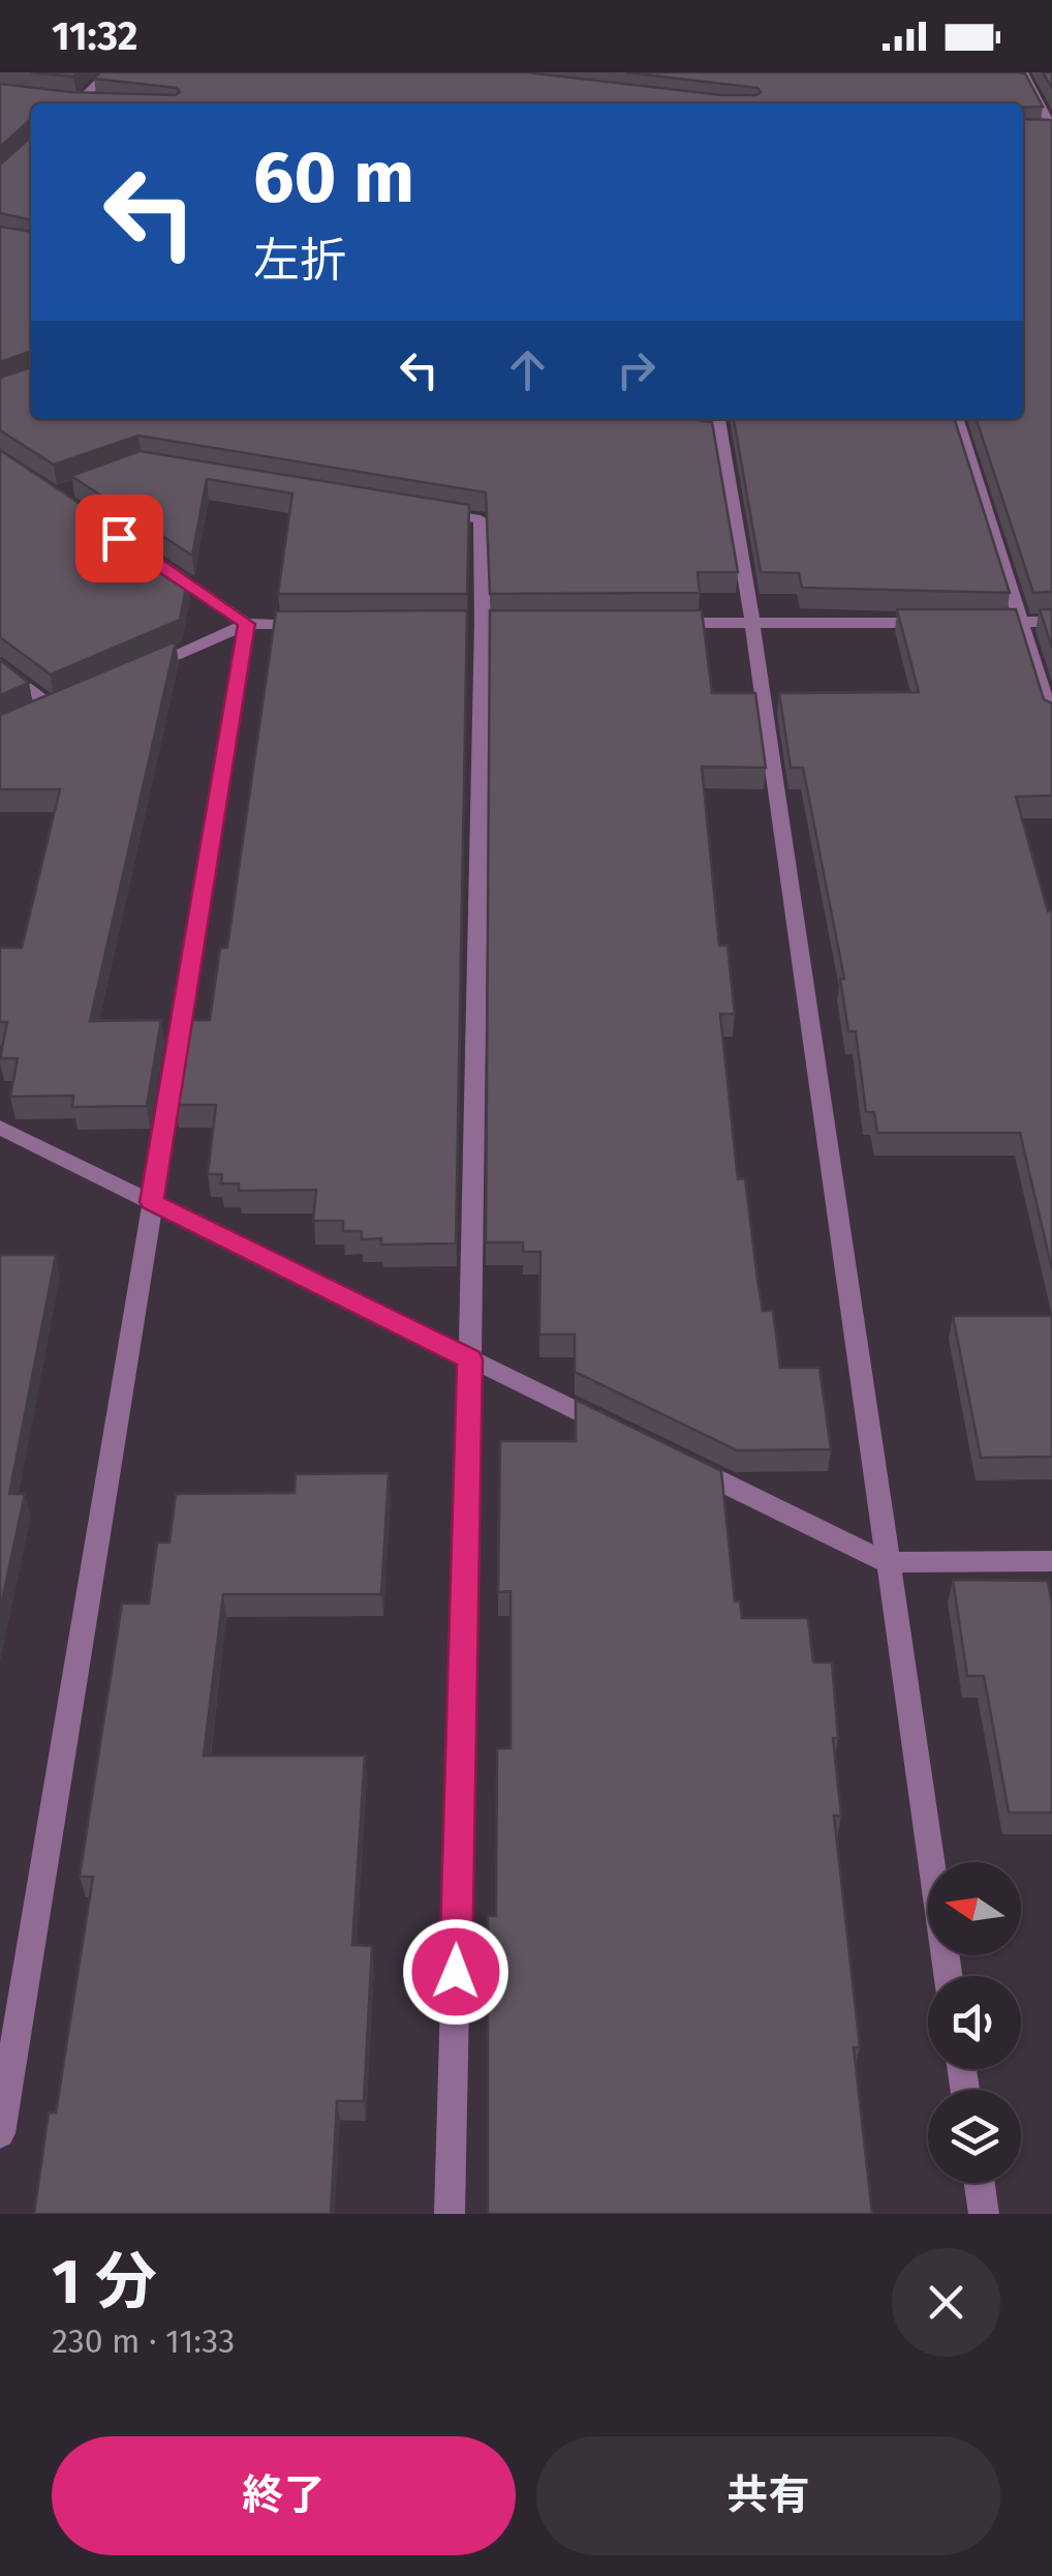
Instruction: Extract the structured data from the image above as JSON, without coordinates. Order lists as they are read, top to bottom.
{
  "north": "left",
  "page": {
    "status": "11:32",
    "turn": ["60 m", "左折"],
    "heading": ["1 分", "230 m · 11:33"],
    "buttons": ["終了", "共有"]
  }
}
